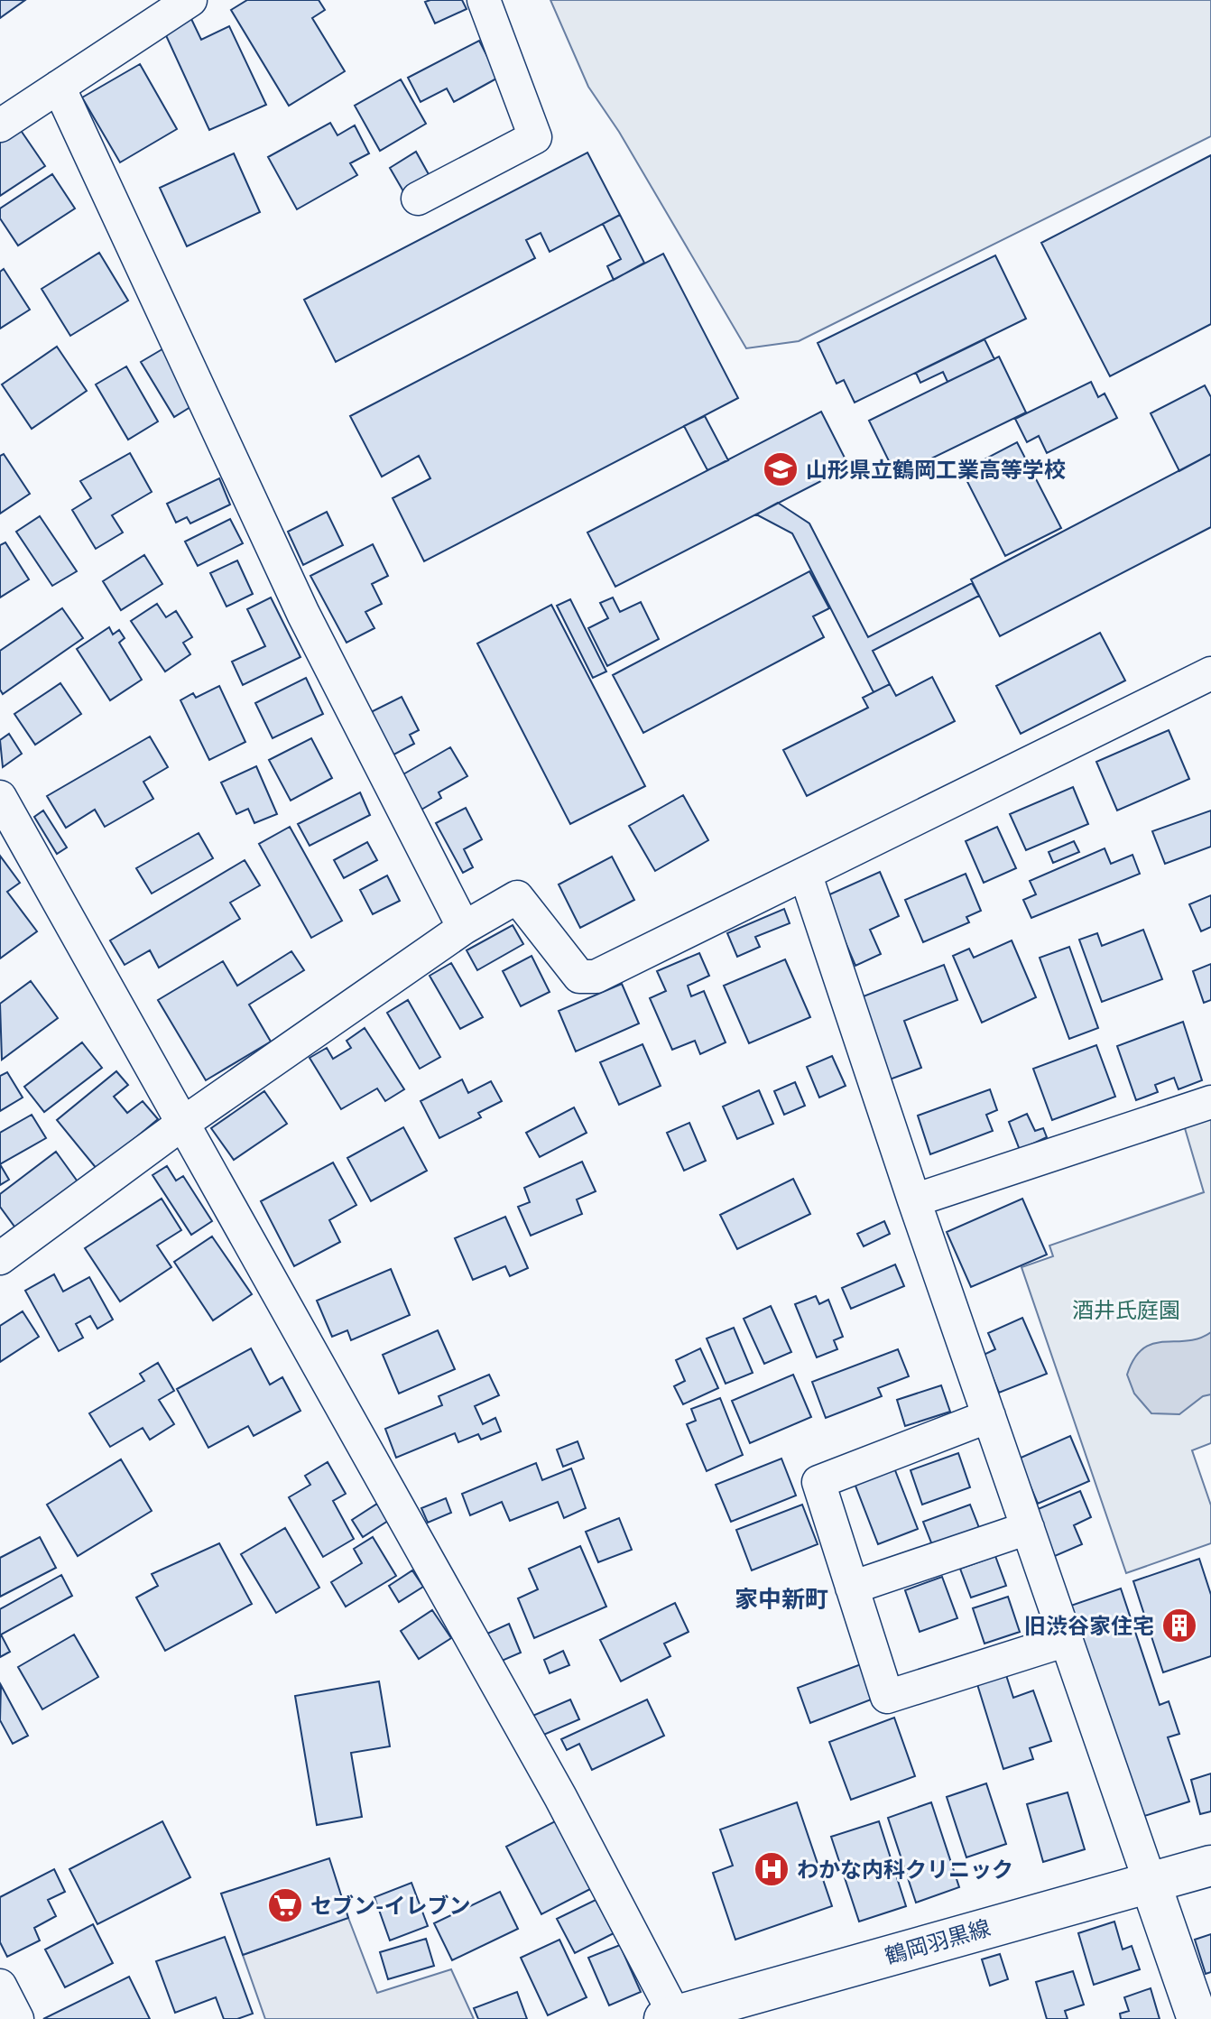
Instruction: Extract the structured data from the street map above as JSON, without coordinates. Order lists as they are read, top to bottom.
{
  "streets": {
    "main road": ["鶴岡羽黒線"]
  },
  "districts": ["家中新町"],
  "parks": ["酒井氏庭園"],
  "places": {
    "school or university": ["山形県立鶴岡工業高等学校"],
    "building": ["旧渋谷家住宅"],
    "hospital": ["わかな内科クリニック"],
    "supermarket": ["セブン-イレブン"]
  }
}
